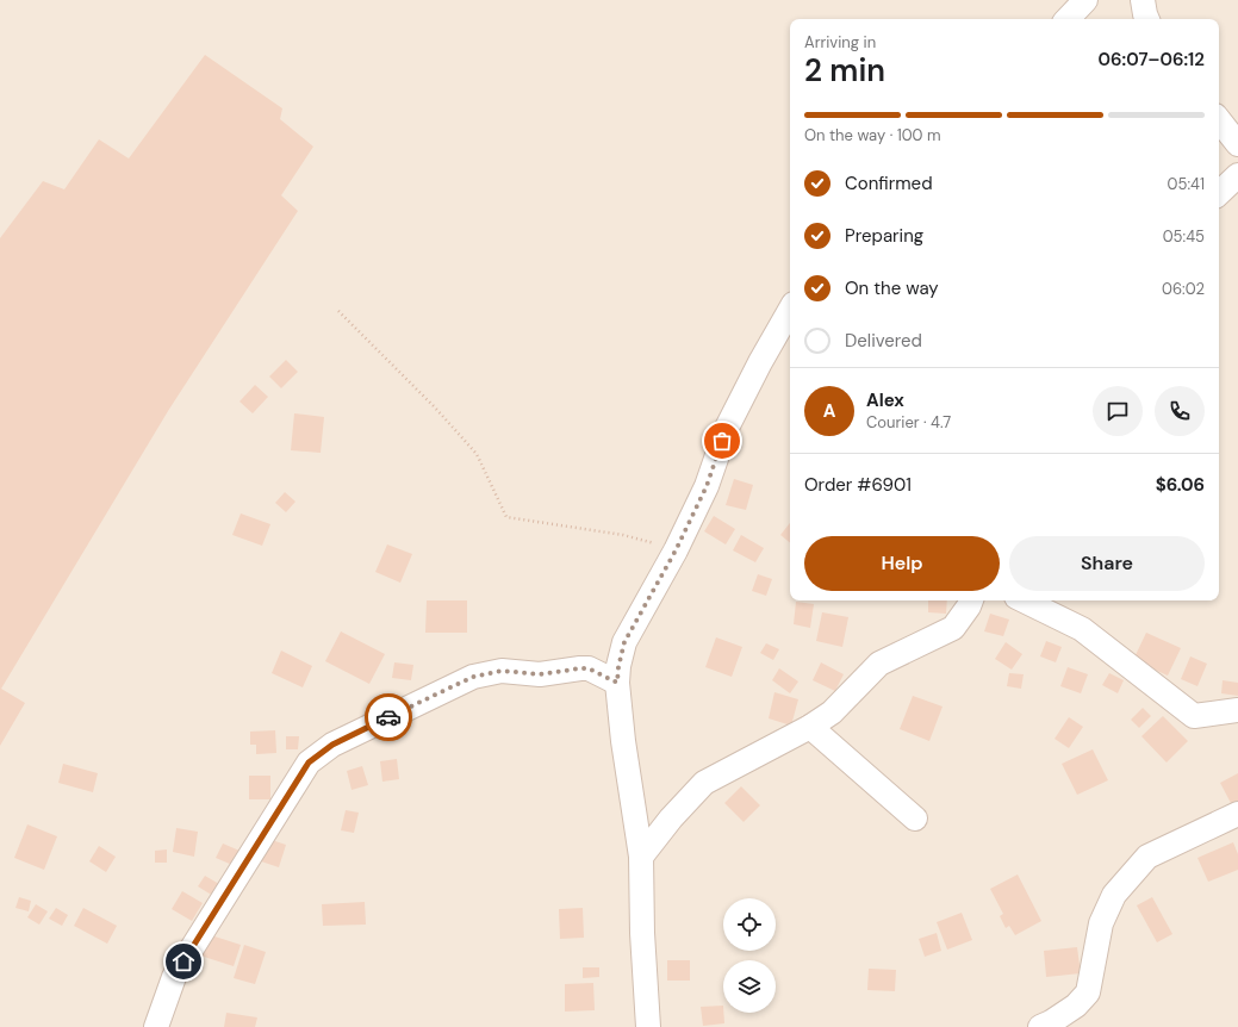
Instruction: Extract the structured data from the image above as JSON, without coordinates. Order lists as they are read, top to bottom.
{
  "page": {
    "heading": ["2 min", "Arriving in", "06:07–06:12"],
    "panel": [
      "Alex",
      "Courier · 4.7",
      "Order #6901",
      "$6.06"
    ],
    "bar": "On the way · 100 m",
    "list": [
      ["Confirmed", "05:41"],
      ["Preparing", "05:45"],
      ["On the way", "06:02"],
      "Delivered"
    ],
    "round": "A",
    "buttons": ["Help", "Share"]
  }
}
